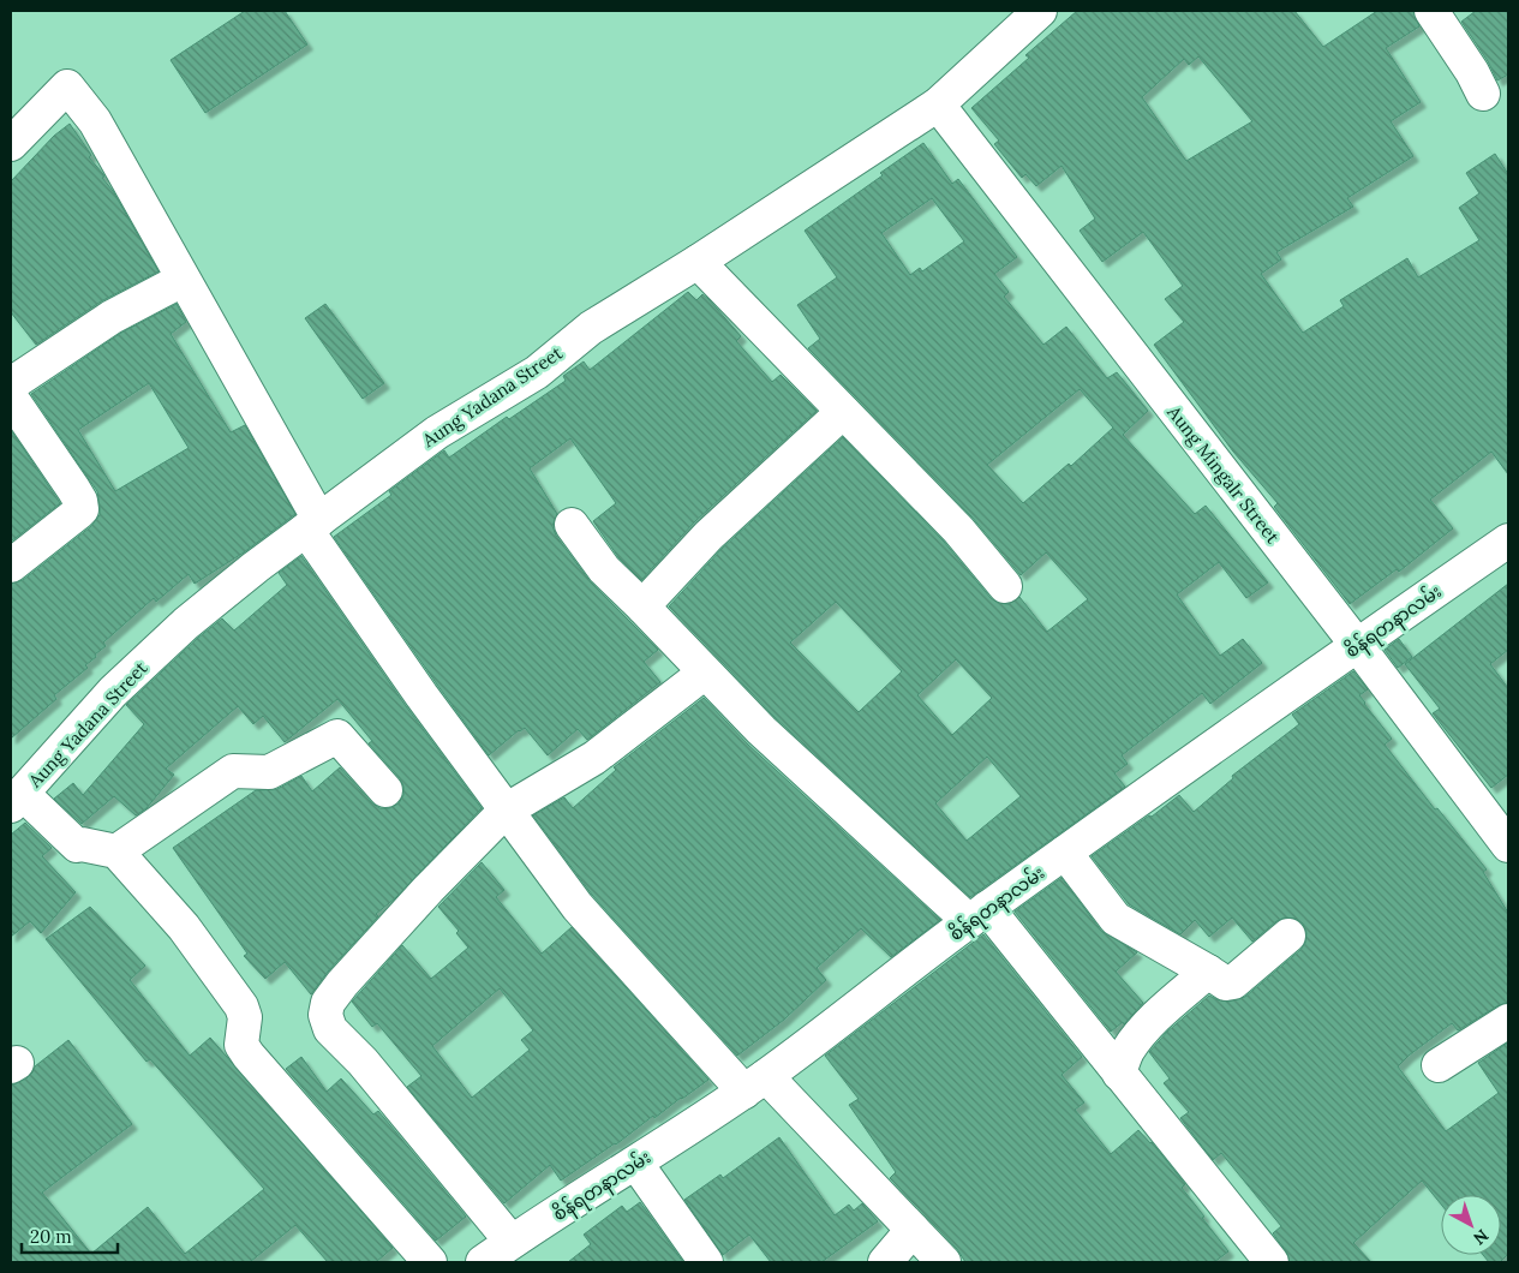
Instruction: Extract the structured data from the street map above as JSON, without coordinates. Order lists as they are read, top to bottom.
{
  "streets": {
    "street": ["Aung Yadana Street", "Aung Mingalr Street", "စိန်ရတနာလမ်း"]
  },
  "crossings": [
    ["Aung Yadana Street", "Aung Mingalr Street"],
    ["Aung Mingalr Street", "စိန်ရတနာလမ်း"]
  ],
  "scale_bar": "20 m",
  "north": "bottom right"
}
